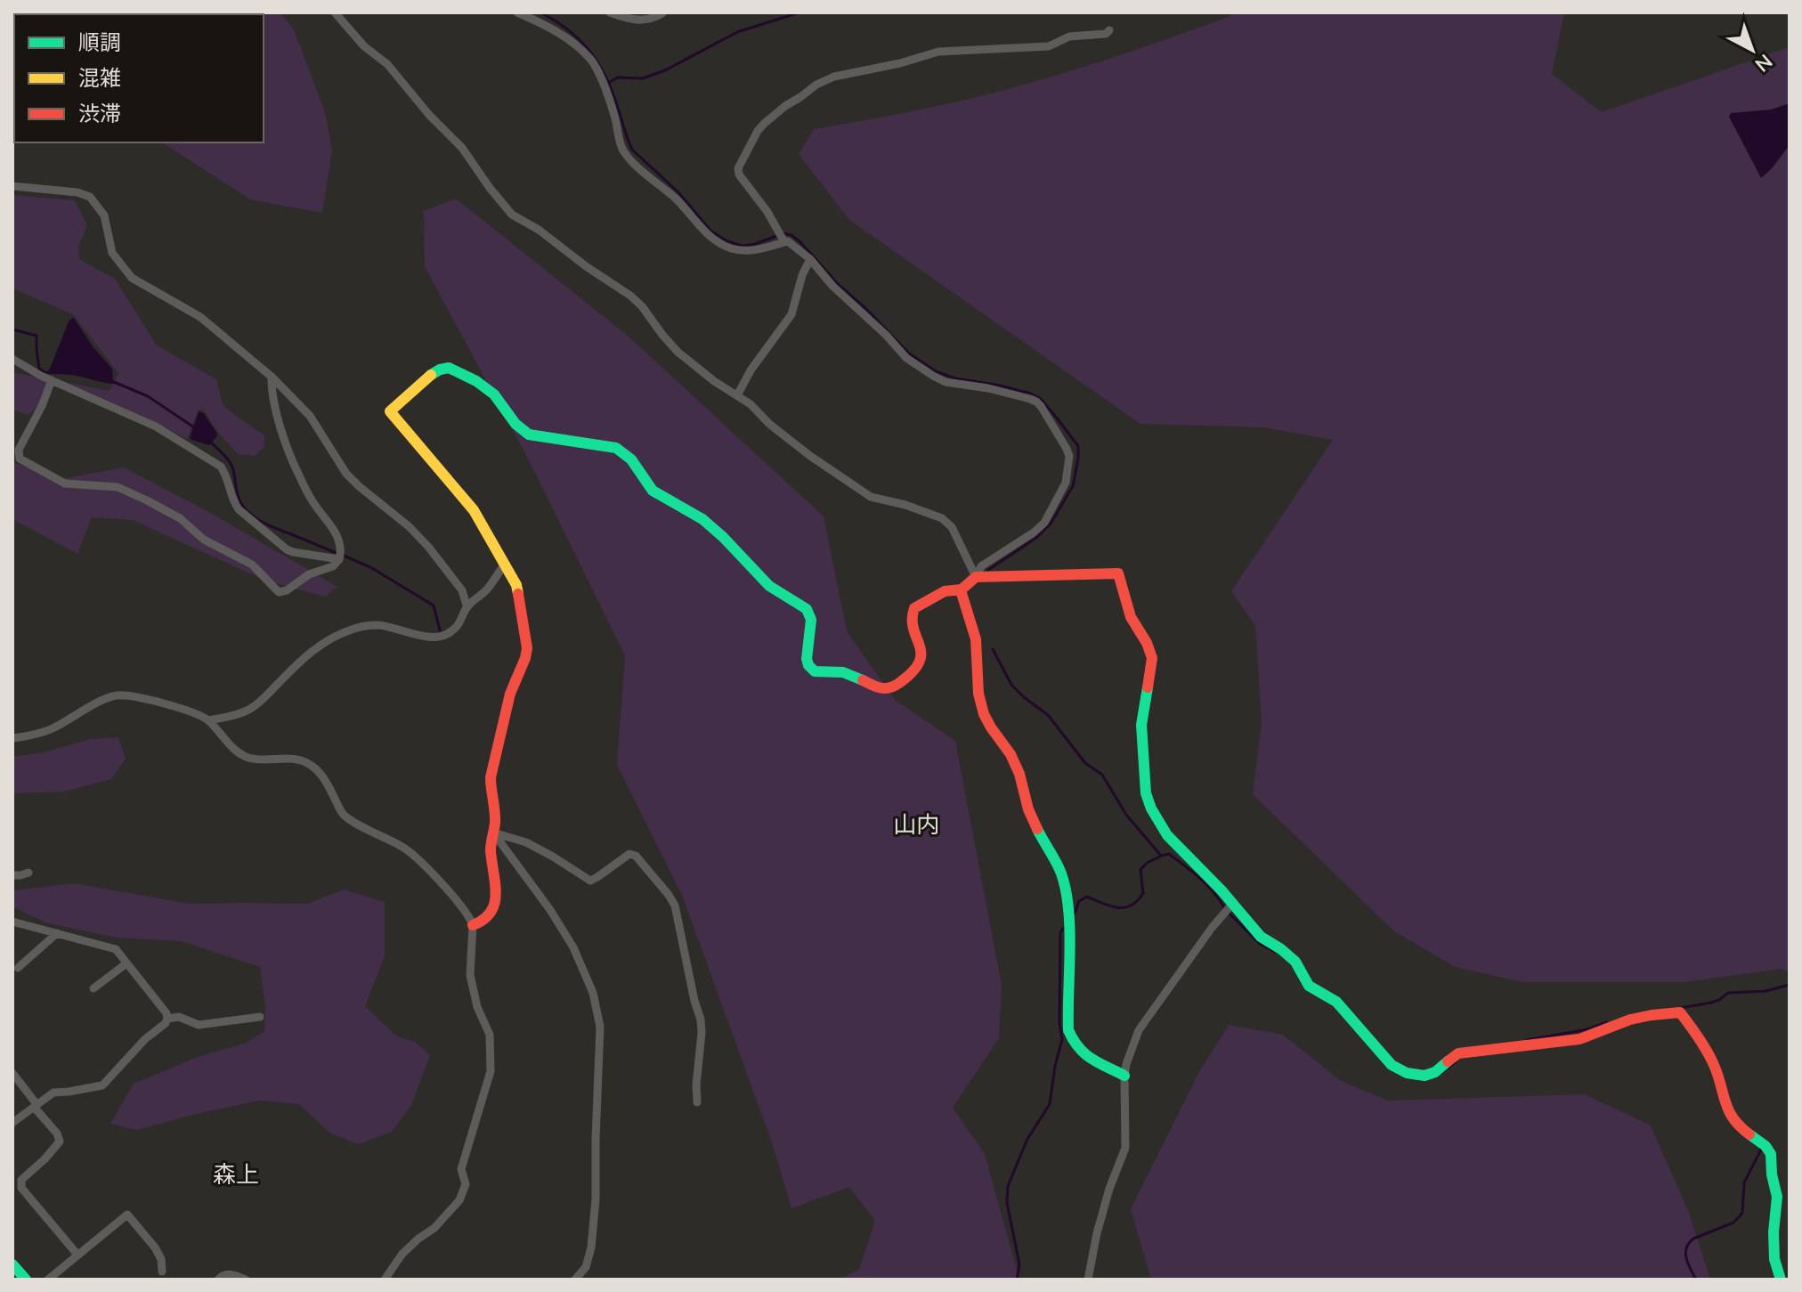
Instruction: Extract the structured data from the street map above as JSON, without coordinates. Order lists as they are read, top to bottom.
{
  "districts": ["山内", "森上"],
  "legend": ["順調", "混雑", "渋滞"],
  "north": "bottom right"
}
